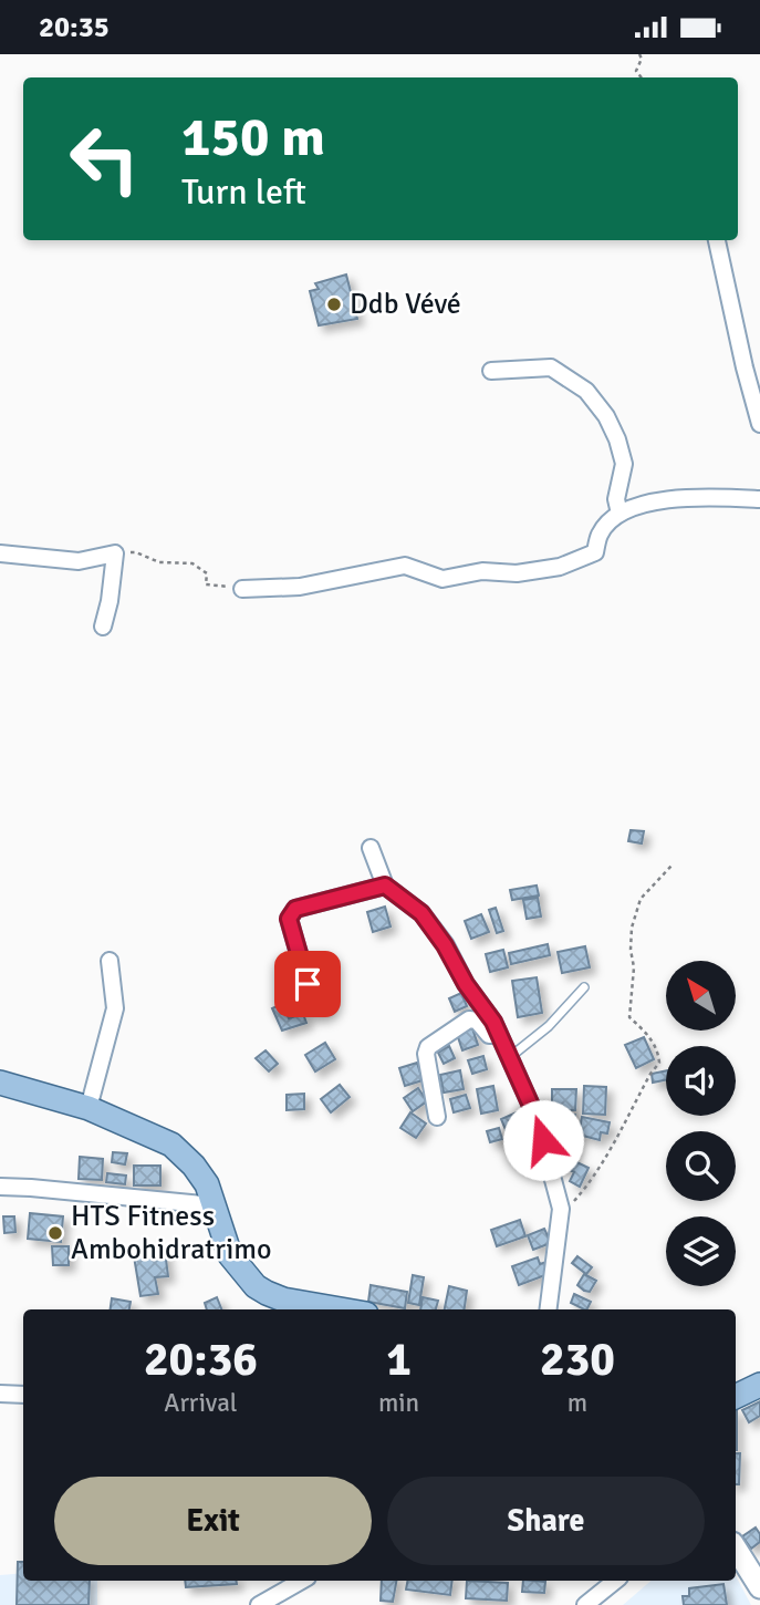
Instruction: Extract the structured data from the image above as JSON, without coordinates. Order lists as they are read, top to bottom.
{
  "places": ["Ddb Vévé", "HTS Fitness Ambohidratrimo"],
  "north": "top left",
  "page": {
    "status": "20:35",
    "turn": ["150 m", "Turn left"],
    "eta": [
      "20:36",
      "Arrival",
      "1",
      "min",
      "230",
      "m"
    ],
    "buttons": ["Exit", "Share"]
  }
}
